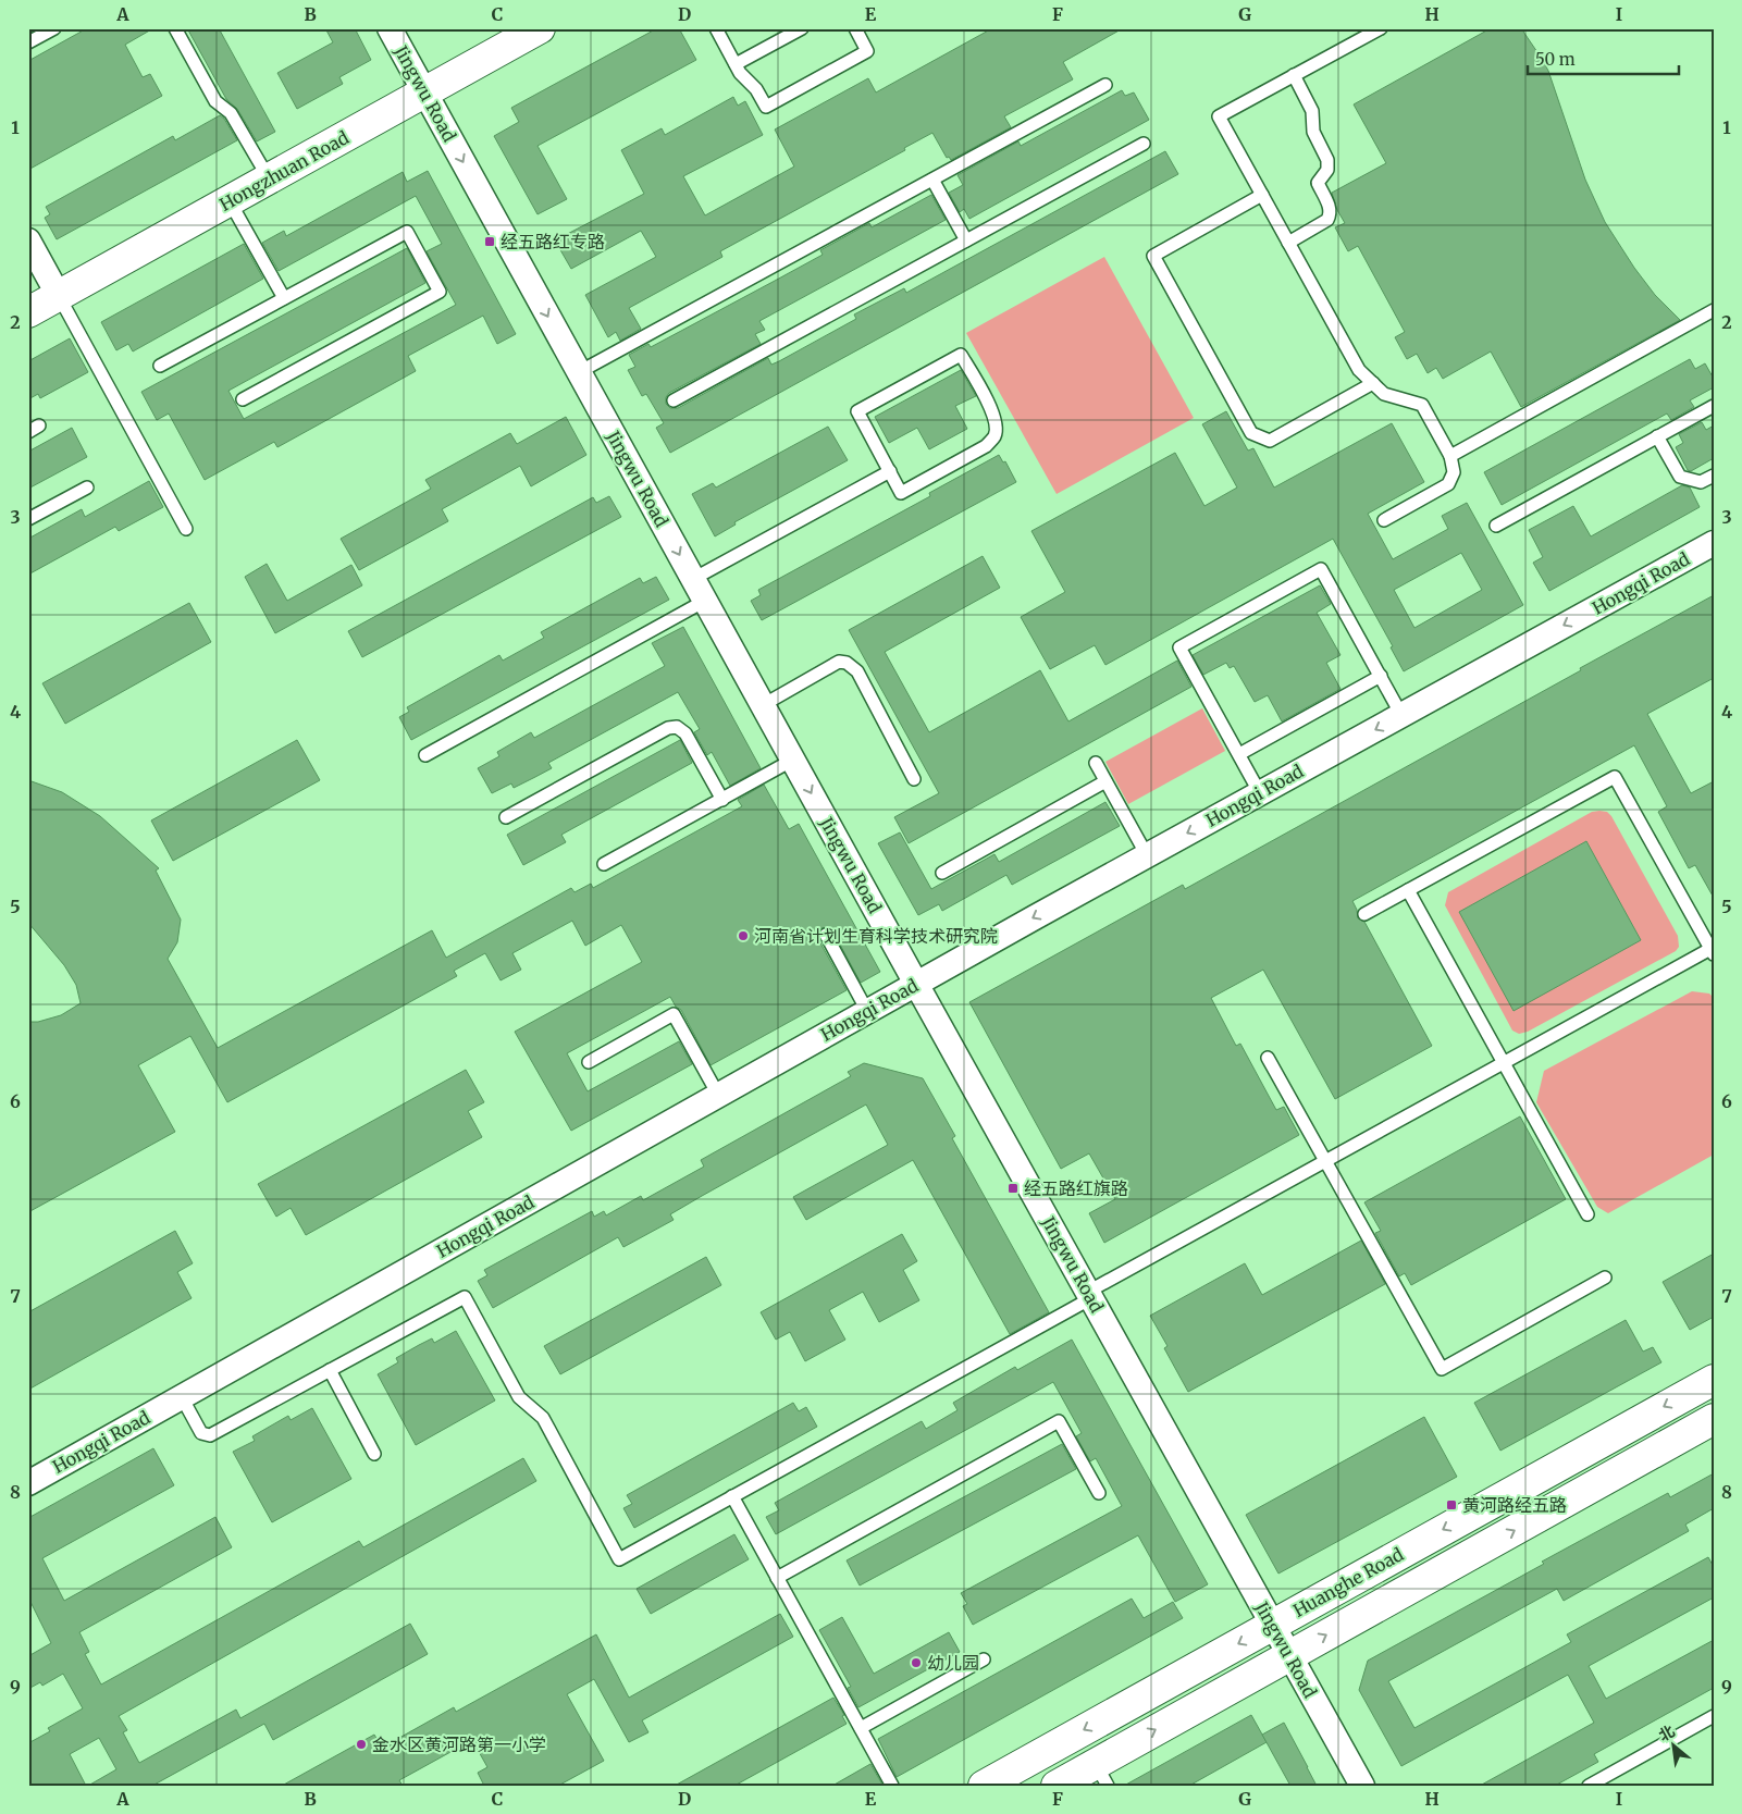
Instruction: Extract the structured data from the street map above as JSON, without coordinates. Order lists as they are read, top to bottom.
{
  "streets": {
    "main road": ["Hongzhuan Road", "Huanghe Road"],
    "street": ["Jingwu Road", "Hongqi Road"]
  },
  "crossings": [
    ["Jingwu Road", "Hongzhuan Road"],
    ["Jingwu Road", "Hongqi Road"],
    ["Jingwu Road", "Huanghe Road"]
  ],
  "one_way": ["Jingwu Road", "Hongqi Road"],
  "places": {
    "transit": ["经五路红专路", "经五路红旗路", "黄河路经五路"],
    "other": ["河南省计划生育科学技术研究院", "幼儿园", "金水区黄河路第一小学"]
  },
  "scale_bar": "50 m",
  "north": "top left",
  "grid": {
    "columns": [
      "A",
      "B",
      "C",
      "D",
      "E",
      "F",
      "G",
      "H",
      "I"
    ],
    "rows": [
      "1",
      "2",
      "3",
      "4",
      "5",
      "6",
      "7",
      "8",
      "9"
    ]
  }
}
